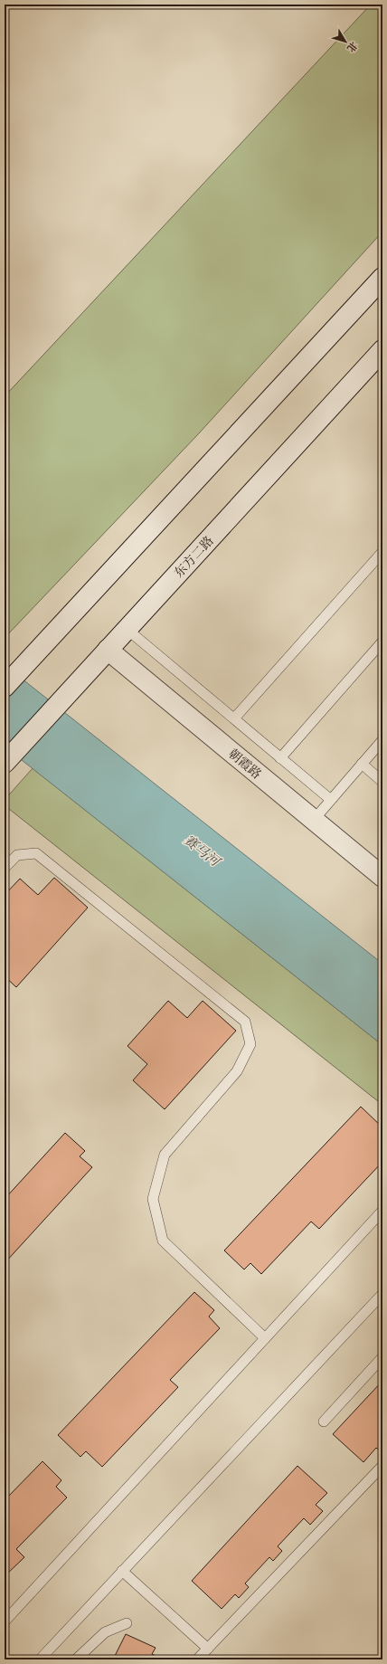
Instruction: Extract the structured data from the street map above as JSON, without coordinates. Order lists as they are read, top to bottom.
{
  "streets": {
    "main road": ["东方二路", "朝霞路"]
  },
  "crossings": [
    ["东方二路", "朝霞路"]
  ],
  "water": ["赛马河"],
  "north": "bottom right"
}
